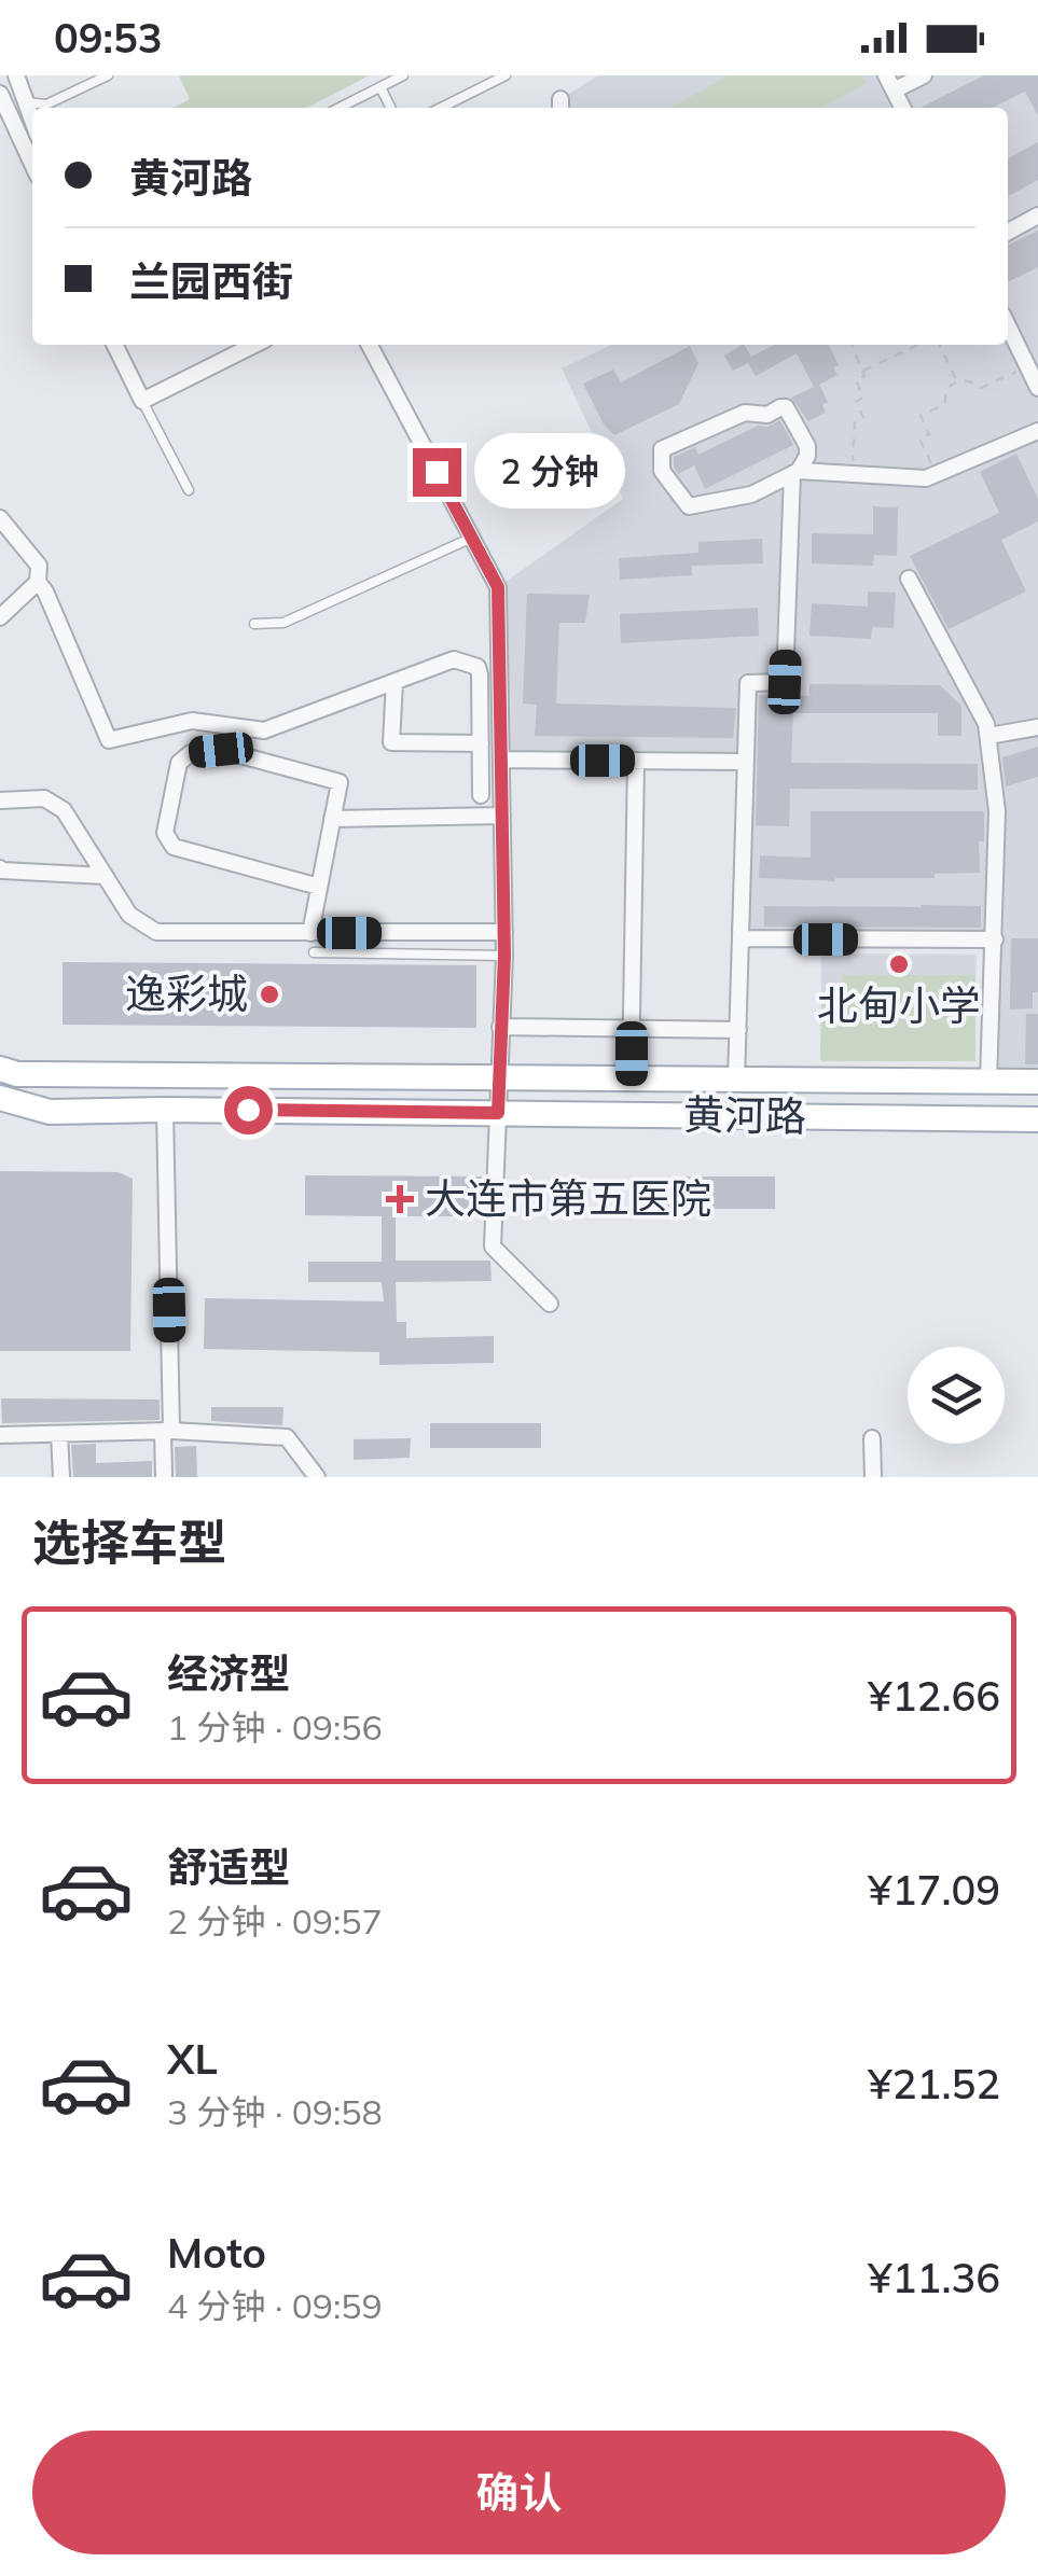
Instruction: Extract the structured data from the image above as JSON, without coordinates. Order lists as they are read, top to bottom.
{
  "streets": {
    "main road": ["黄河路"]
  },
  "places": {
    "other": ["北甸小学", "逸彩城"],
    "health": ["大连市第五医院"]
  },
  "page": {
    "status": "09:53",
    "banner": ["黄河路", "兰园西街"],
    "bubble": "2 分钟",
    "heading": "选择车型",
    "list": [
      {
        "name": "经济型",
        "note": "1 分钟 · 09:56",
        "value": "¥12.66"
      },
      {
        "name": "舒适型",
        "note": "2 分钟 · 09:57",
        "value": "¥17.09"
      },
      {
        "name": "XL",
        "note": "3 分钟 · 09:58",
        "value": "¥21.52"
      },
      {
        "name": "Moto",
        "note": "4 分钟 · 09:59",
        "value": "¥11.36"
      }
    ],
    "buttons": "确认"
  }
}
